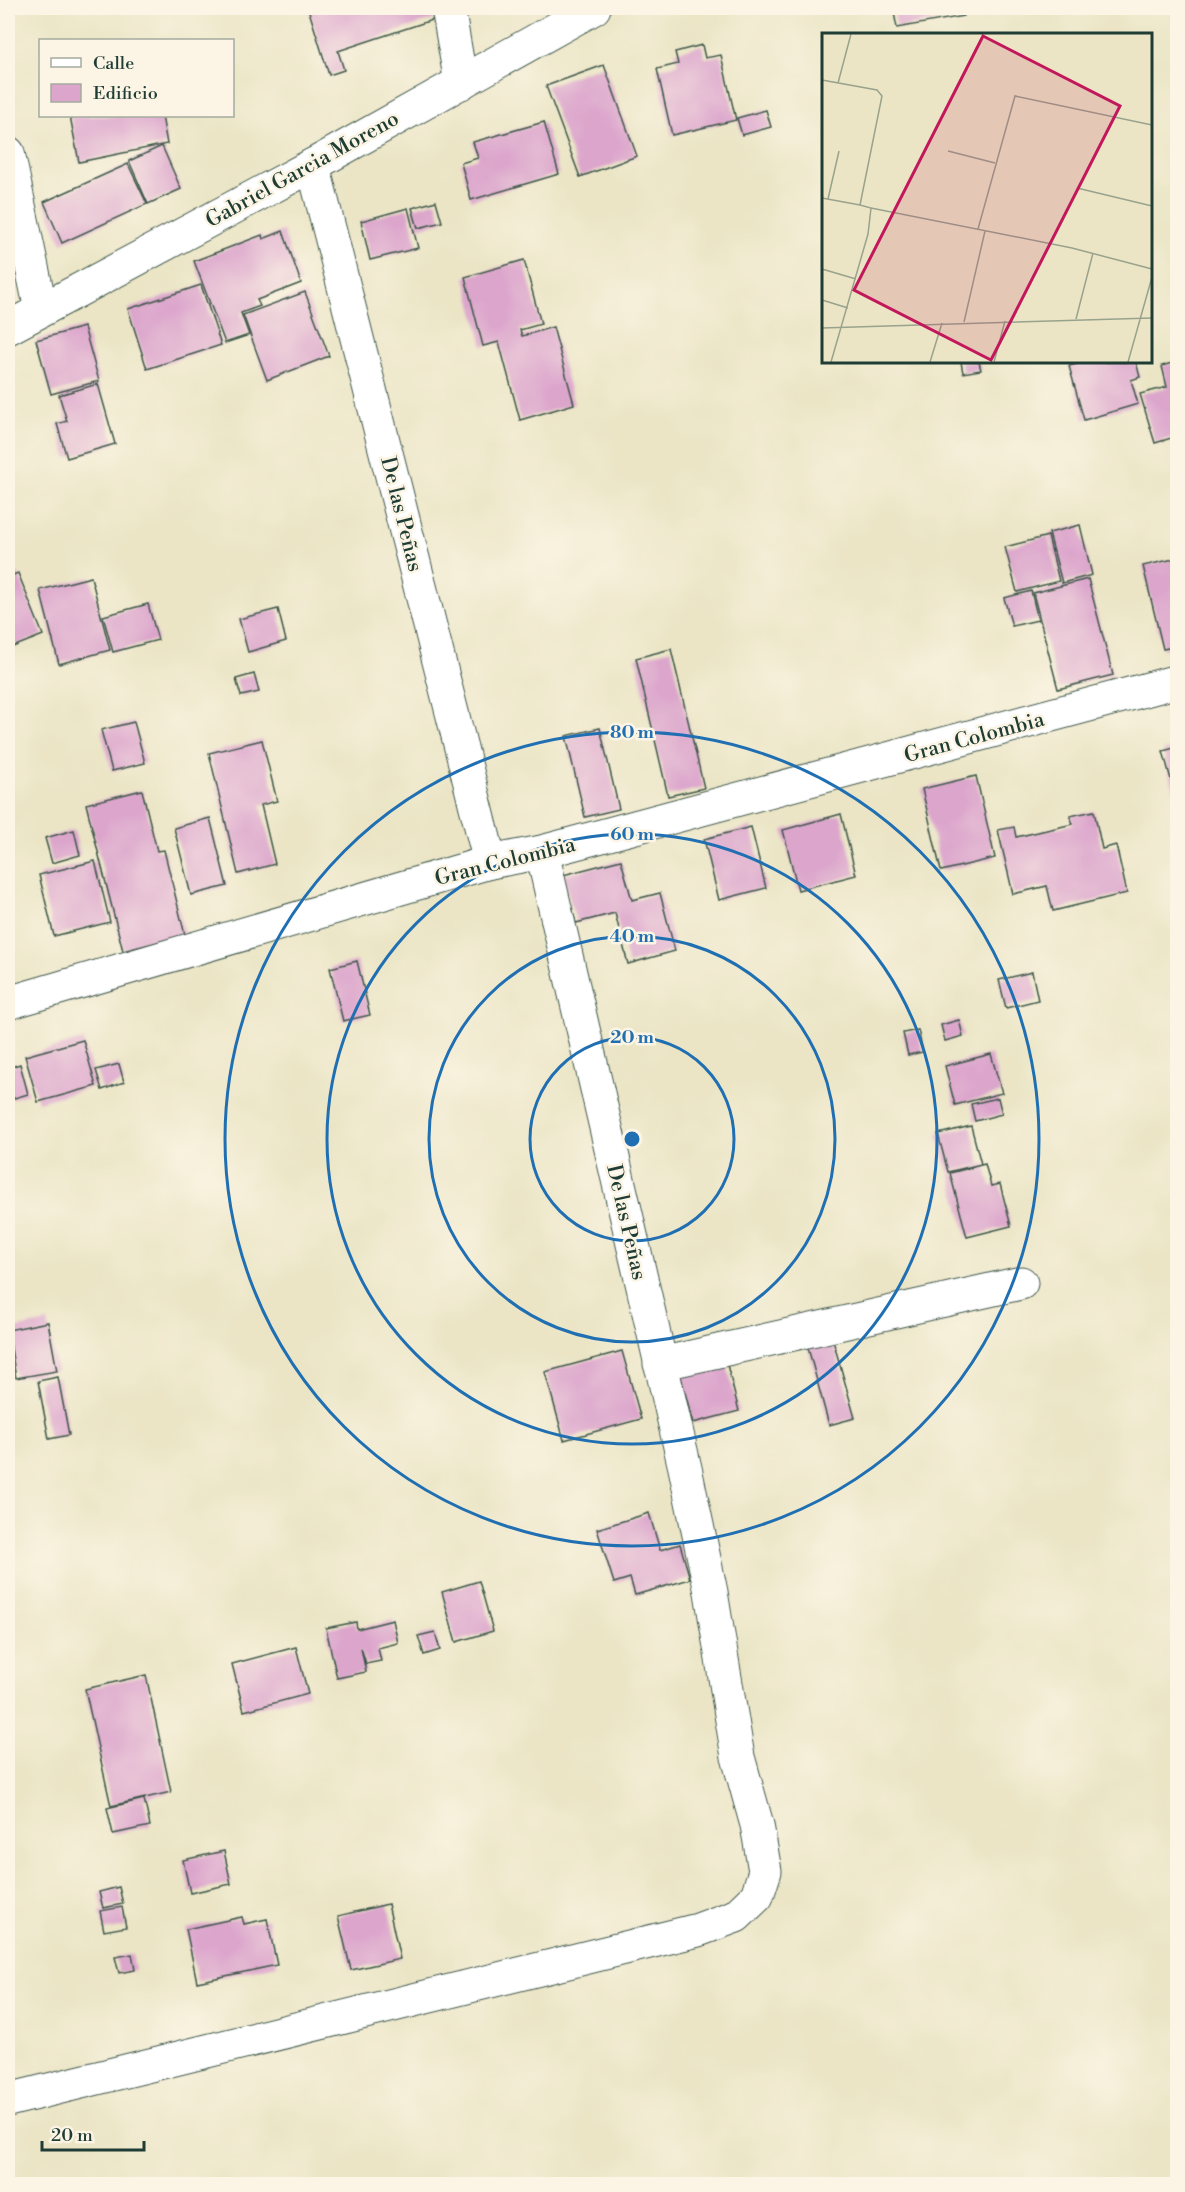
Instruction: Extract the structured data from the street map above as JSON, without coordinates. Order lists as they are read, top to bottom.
{
  "streets": {
    "street": ["Gabriel Garcia Moreno", "De las Peñas", "Gran Colombia"]
  },
  "crossings": [
    ["Gabriel Garcia Moreno", "De las Peñas"],
    ["De las Peñas", "Gran Colombia"]
  ],
  "legend": ["Calle", "Edificio"],
  "scale_bar": "20 m",
  "rings": [
    "80 m",
    "60 m",
    "40 m",
    "20 m"
  ]
}
